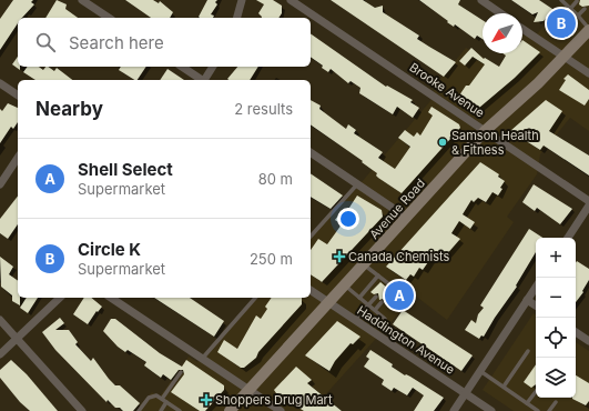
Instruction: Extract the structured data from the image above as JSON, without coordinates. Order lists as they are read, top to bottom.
{
  "streets": {
    "main road": ["Avenue Road"],
    "street": ["Brooke Avenue", "Haddington Avenue"]
  },
  "crossings": [
    ["Brooke Avenue", "Avenue Road"],
    ["Avenue Road", "Haddington Avenue"]
  ],
  "places": {
    "other": ["Samson Health & Fitness"],
    "health": ["Canada Chemists", "Shoppers Drug Mart"]
  },
  "north": "bottom left",
  "page": {
    "pins": ["B", "A"],
    "search": "Search here",
    "heading": ["Nearby", "2 results"],
    "list": [
      {
        "mark": "A",
        "name": "Shell Select",
        "note": "Supermarket",
        "value": "80 m"
      },
      {
        "mark": "B",
        "name": "Circle K",
        "note": "Supermarket",
        "value": "250 m"
      }
    ],
    "map_buttons": ["+", "−"]
  }
}
